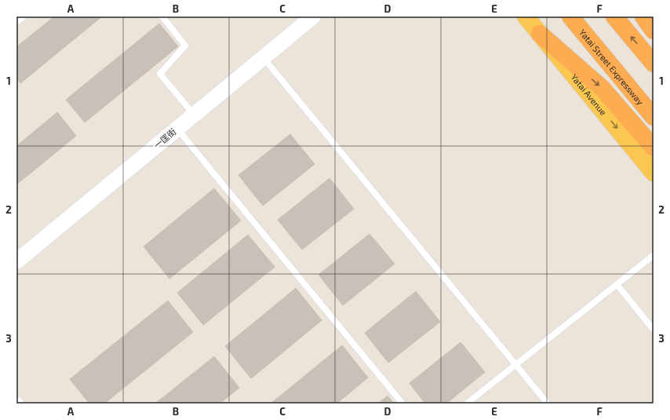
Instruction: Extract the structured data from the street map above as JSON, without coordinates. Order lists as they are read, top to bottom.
{
  "streets": {
    "highway": ["Yatai Street Expressway"],
    "main road": ["Yatai Avenue"],
    "street": ["一匡街"]
  },
  "one_way": ["Yatai Avenue"],
  "grid": {
    "columns": [
      "A",
      "B",
      "C",
      "D",
      "E",
      "F"
    ],
    "rows": ["1", "2", "3"]
  }
}
